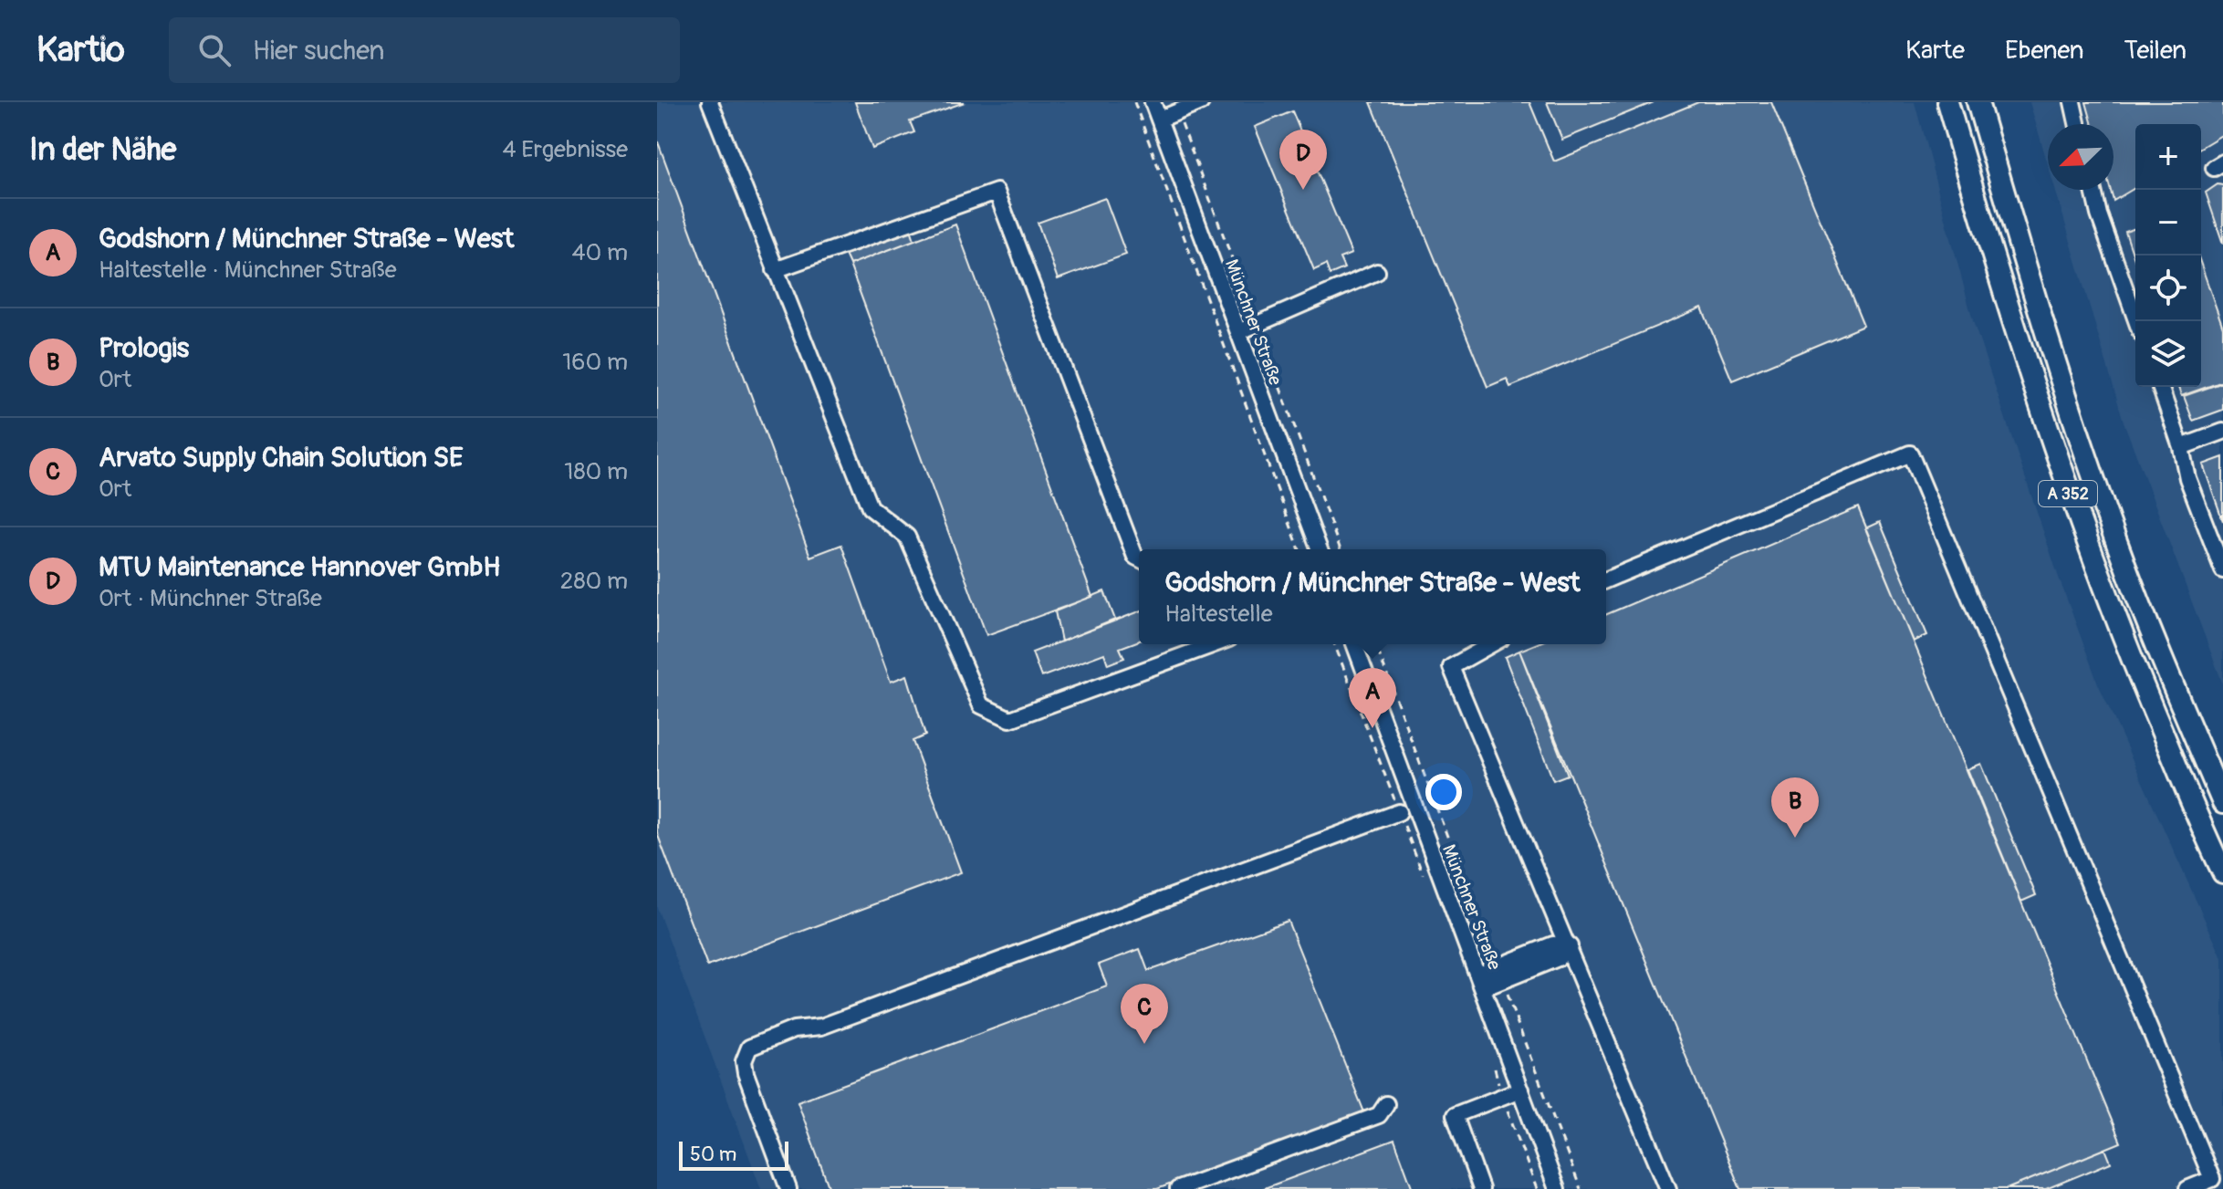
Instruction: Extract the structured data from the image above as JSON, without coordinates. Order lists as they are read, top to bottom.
{
  "streets": {
    "highway": ["A 352"],
    "street": ["Münchner Straße"]
  },
  "scale_bar": "50 m",
  "north": "bottom left",
  "page": {
    "header": "Kartio",
    "search": "Hier suchen",
    "nav": ["Karte", "Ebenen", "Teilen"],
    "heading": ["In der Nähe", "4 Ergebnisse"],
    "map_buttons": ["+", "−"],
    "pins": [
      "D",
      "A",
      "B",
      "C"
    ],
    "list": [
      {
        "mark": "A",
        "name": "Godshorn / Münchner Straße - West",
        "note": "Haltestelle · Münchner Straße",
        "value": "40 m"
      },
      {
        "mark": "B",
        "name": "Prologis",
        "note": "Ort",
        "value": "160 m"
      },
      {
        "mark": "C",
        "name": "Arvato Supply Chain Solution SE",
        "note": "Ort",
        "value": "180 m"
      },
      {
        "mark": "D",
        "name": "MTU Maintenance Hannover GmbH",
        "note": "Ort · Münchner Straße",
        "value": "280 m"
      }
    ],
    "popup": ["Godshorn / Münchner Straße - West", "Haltestelle"],
    "scale": "50 m"
  }
}
